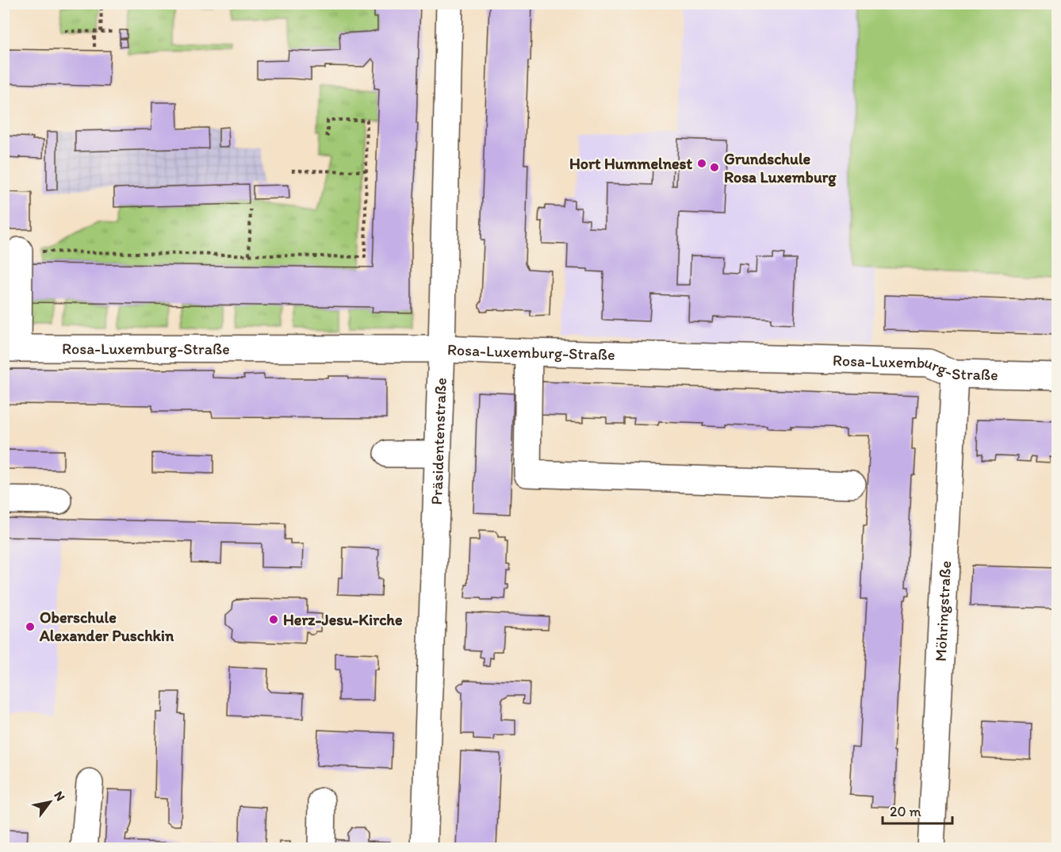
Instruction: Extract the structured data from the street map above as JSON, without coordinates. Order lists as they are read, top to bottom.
{
  "streets": {
    "street": ["Rosa-Luxemburg-Straße", "Präsidentenstraße", "Möhringstraße"]
  },
  "crossings": [
    ["Rosa-Luxemburg-Straße", "Präsidentenstraße"],
    ["Rosa-Luxemburg-Straße", "Möhringstraße"]
  ],
  "places": [
    "Hort Hummelnest",
    "Grundschule Rosa Luxemburg",
    "Herz-Jesu-Kirche",
    "Oberschule Alexander Puschkin"
  ],
  "scale_bar": "20 m",
  "north": "top right"
}
